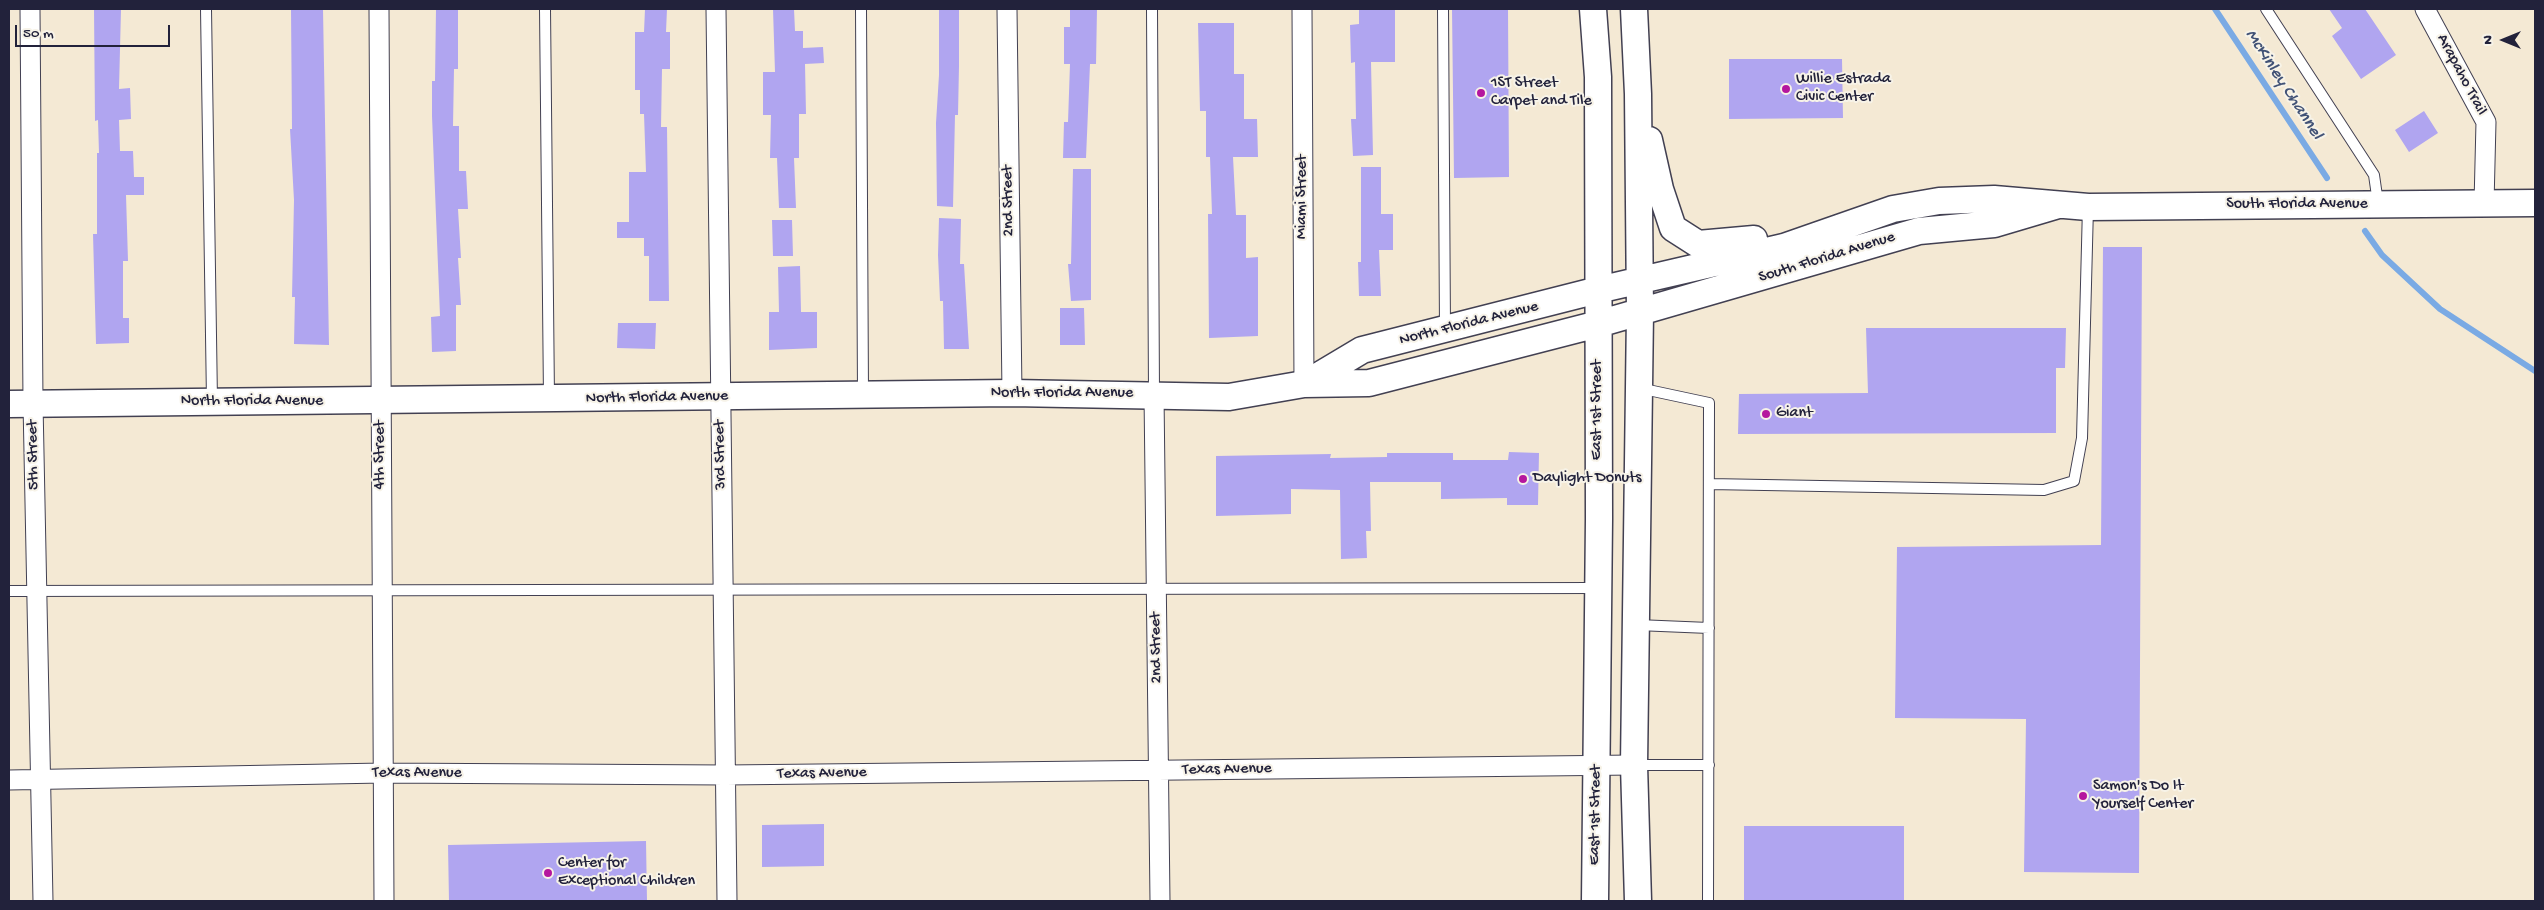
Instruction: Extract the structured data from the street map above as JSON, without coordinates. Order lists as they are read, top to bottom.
{
  "streets": {
    "main road": ["South Florida Avenue", "North Florida Avenue", "East 1st Street"],
    "street": [
      "Arapaho Trail",
      "Miami Street",
      "2nd Street",
      "5th Street",
      "4th Street",
      "3rd Street",
      "Texas Avenue"
    ]
  },
  "crossings": [
    ["Arapaho Trail", "South Florida Avenue"],
    ["Miami Street", "North Florida Avenue"],
    ["2nd Street", "North Florida Avenue"],
    ["2nd Street", "Texas Avenue"],
    ["South Florida Avenue", "North Florida Avenue"],
    ["South Florida Avenue", "East 1st Street"],
    ["North Florida Avenue", "East 1st Street"],
    ["North Florida Avenue", "5th Street"],
    ["North Florida Avenue", "4th Street"],
    ["North Florida Avenue", "3rd Street"],
    ["East 1st Street", "Texas Avenue"],
    ["5th Street", "Texas Avenue"],
    ["4th Street", "Texas Avenue"],
    ["3rd Street", "Texas Avenue"]
  ],
  "water": ["McKinley Channel"],
  "places": [
    "Willie Estrada Civic Center",
    "1ST Street Carpet and Tile",
    "Giant",
    "Daylight Donuts",
    "Samon's Do It Yourself Center",
    "Center for Exceptional Children"
  ],
  "scale_bar": "50 m",
  "north": "left"
}
